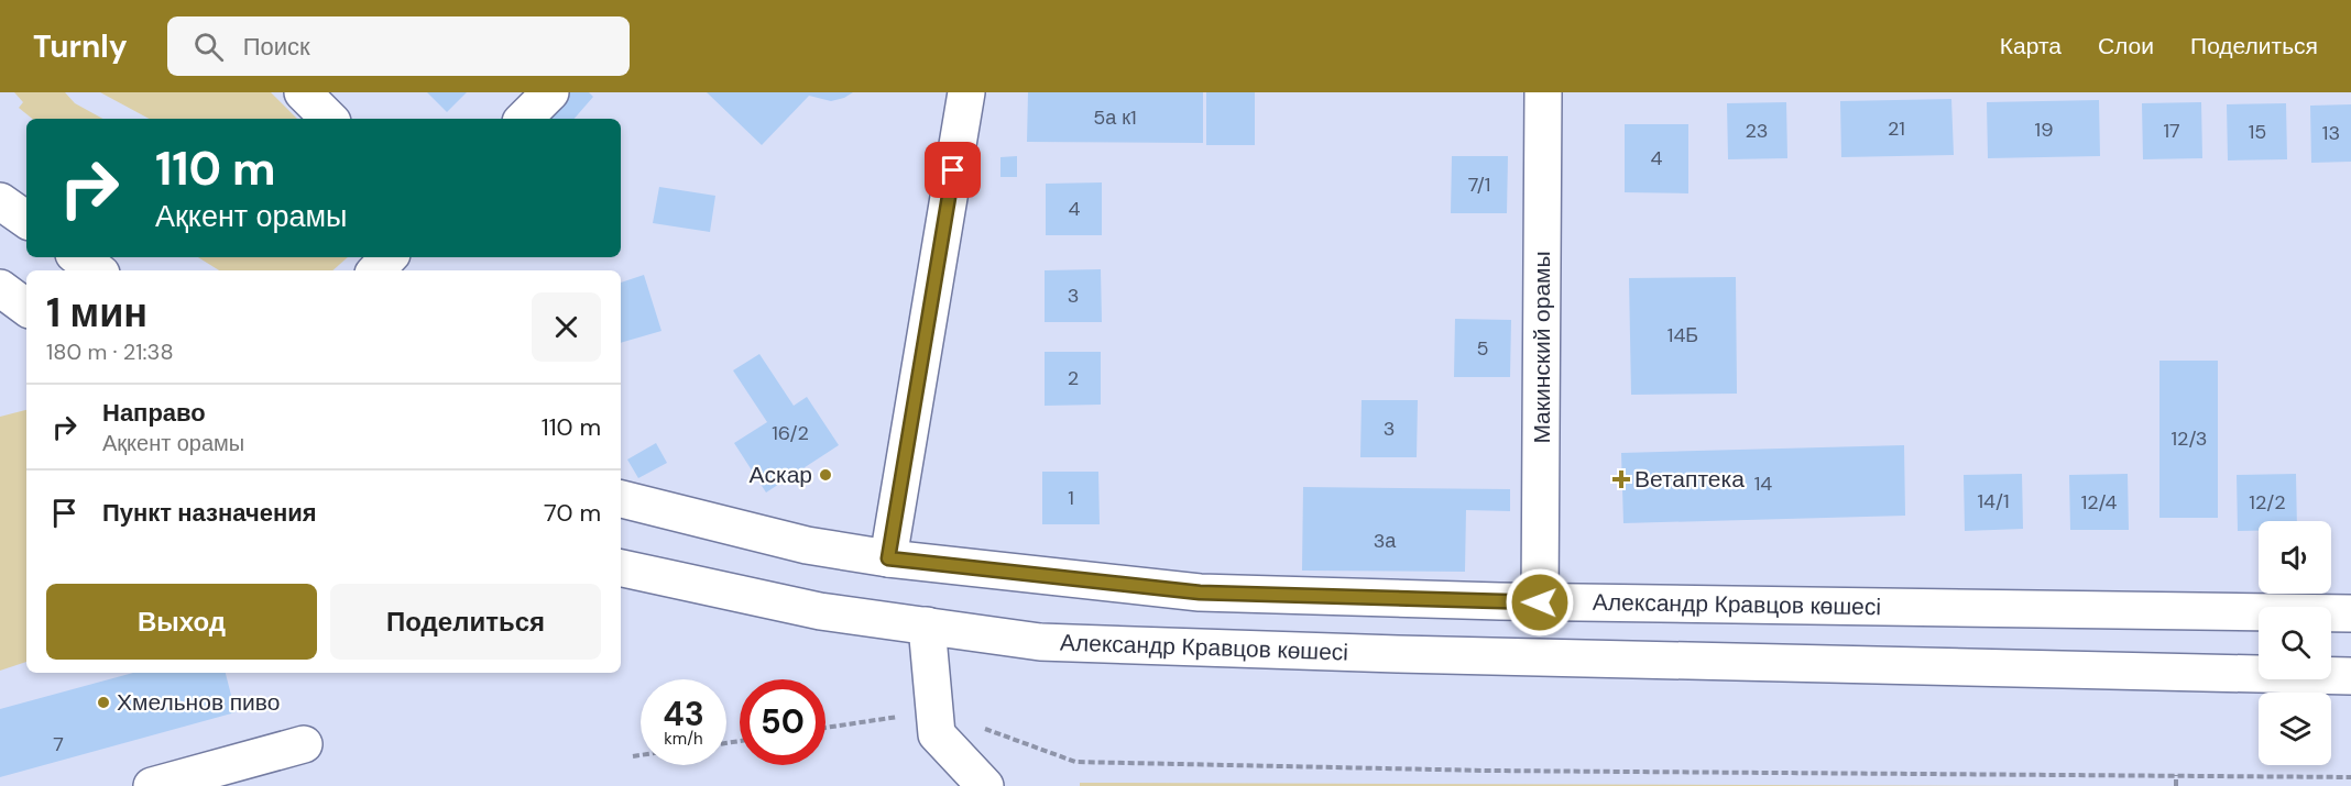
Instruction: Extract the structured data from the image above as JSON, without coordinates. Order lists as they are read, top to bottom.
{
  "streets": {
    "main road": ["Макинский орамы", "Александр Кравцов көшесі"]
  },
  "crossings": [
    ["Макинский орамы", "Александр Кравцов көшесі"]
  ],
  "places": {
    "other": ["Аскар", "Хмельнов пиво"],
    "health": ["Ветаптека"]
  },
  "house_numbers": [
    "5а к1",
    "21",
    "19",
    "23",
    "17",
    "15",
    "13",
    "4",
    "7/1",
    "4",
    "3",
    "14Б",
    "5",
    "2",
    "3",
    "16/2",
    "12/3",
    "14",
    "1",
    "14/1",
    "12/4",
    "12/2",
    "3а",
    "7"
  ],
  "page": {
    "header": "Turnly",
    "search": "Поиск",
    "nav": ["Карта", "Слои", "Поделиться"],
    "turn": ["110 m", "Ақкент орамы"],
    "heading": ["1 мин", "180 m · 21:38"],
    "list": [
      {
        "name": "Направо",
        "note": "Ақкент орамы",
        "value": "110 m"
      },
      {
        "name": "Пункт назначения",
        "value": "70 m"
      }
    ],
    "buttons": ["Выход", "Поделиться"],
    "speed": "43 km/h",
    "limit": "50"
  }
}
